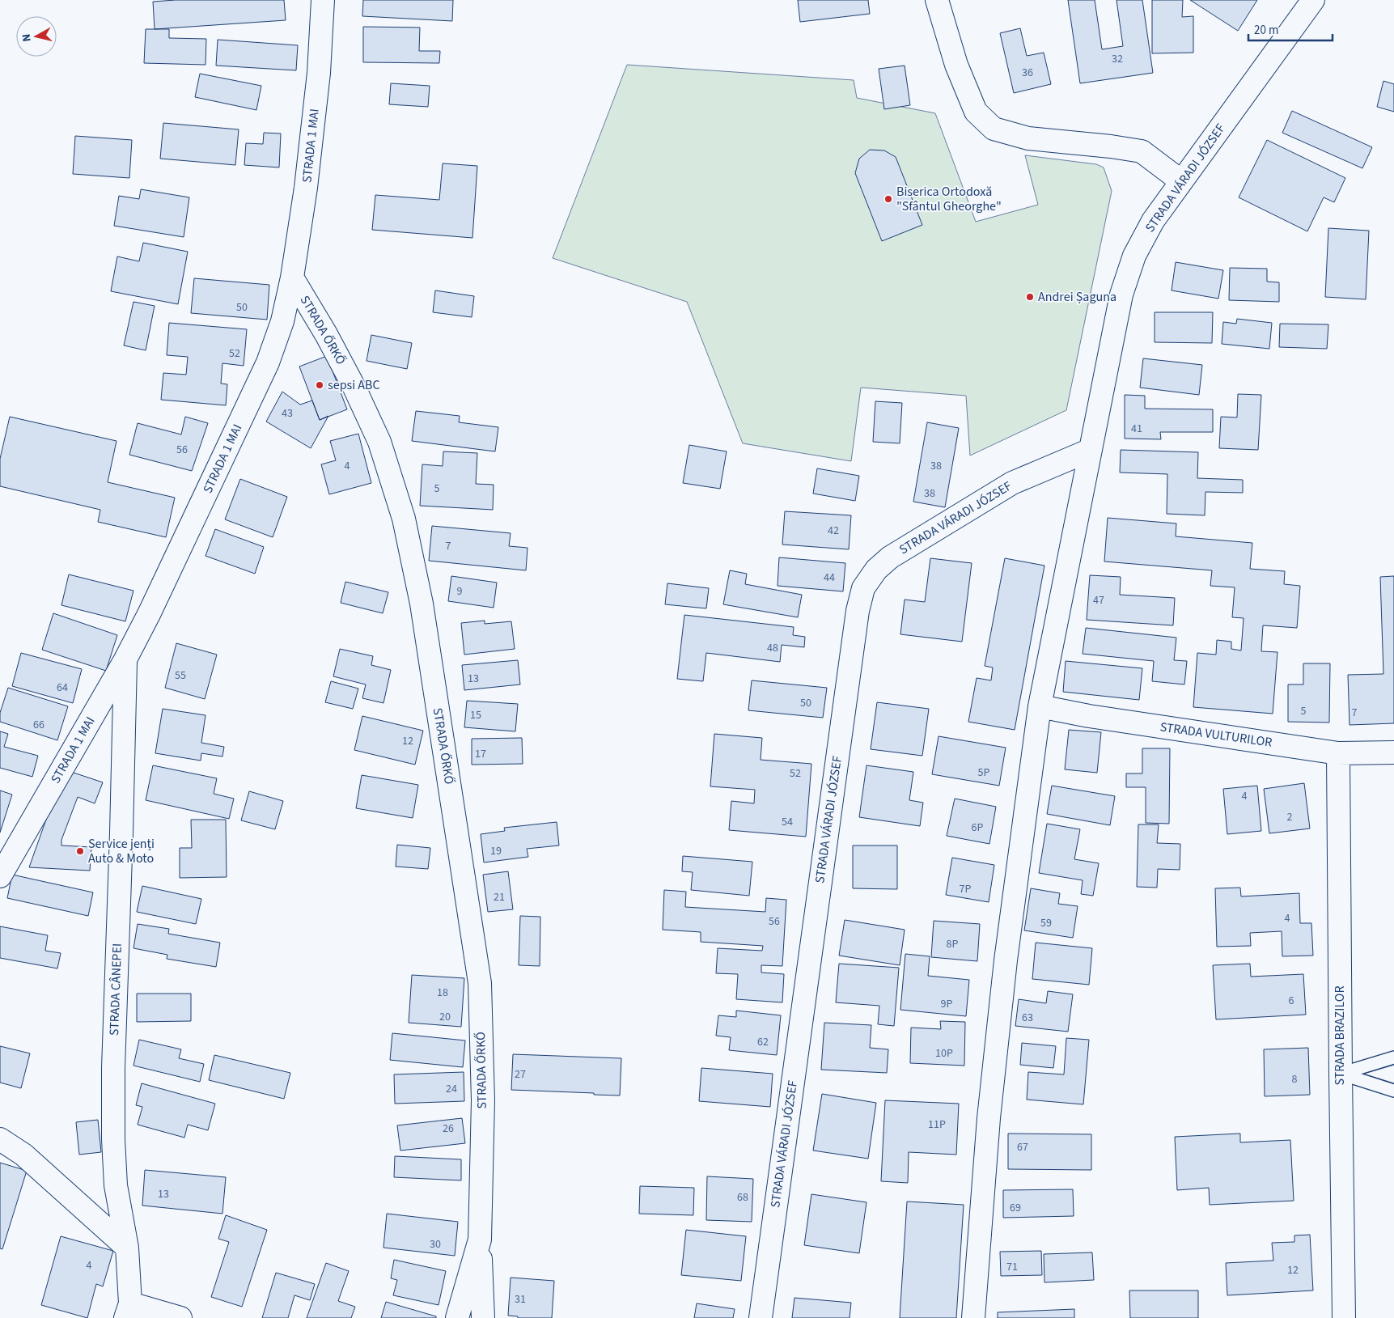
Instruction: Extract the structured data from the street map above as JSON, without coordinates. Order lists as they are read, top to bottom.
{
  "streets": {
    "street": [
      "STRADA 1 MAI",
      "STRADA VÁRADI JÓZSEF",
      "STRADA ŐRKŐ",
      "STRADA VULTURILOR",
      "STRADA CÂNEPEI",
      "STRADA BRAZILOR"
    ]
  },
  "crossings": [
    ["STRADA 1 MAI", "STRADA ŐRKŐ"],
    ["STRADA 1 MAI", "STRADA CÂNEPEI"],
    ["STRADA VÁRADI JÓZSEF", "STRADA VULTURILOR"],
    ["STRADA VULTURILOR", "STRADA BRAZILOR"]
  ],
  "places": [
    "Biserica Ortodoxă \"Sfântul Gheorghe\"",
    "Andrei Șaguna",
    "sepsi ABC",
    "Service jenți Auto & Moto"
  ],
  "house_numbers": [
    "32",
    "36",
    "50",
    "52",
    "43",
    "41",
    "56",
    "4",
    "38",
    "5",
    "38",
    "42",
    "7",
    "44",
    "9",
    "47",
    "48",
    "55",
    "13",
    "64",
    "50",
    "5",
    "7",
    "15",
    "66",
    "12",
    "17",
    "5P",
    "52",
    "4",
    "2",
    "54",
    "6P",
    "19",
    "7P",
    "21",
    "4",
    "56",
    "59",
    "8P",
    "18",
    "6",
    "9P",
    "20",
    "63",
    "62",
    "10P",
    "27",
    "8",
    "24",
    "11P",
    "26",
    "67",
    "13",
    "68",
    "69",
    "30",
    "4",
    "71",
    "12",
    "31"
  ],
  "scale_bar": "20 m",
  "north": "left"
}
